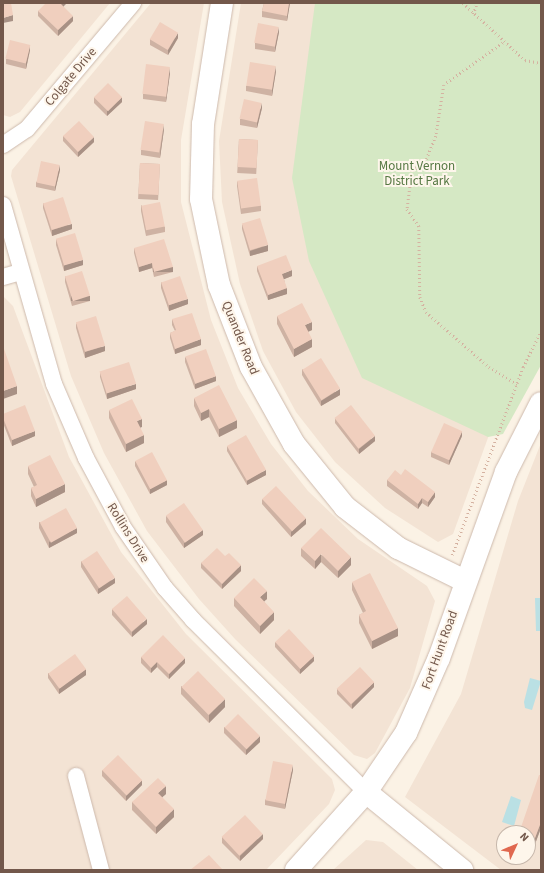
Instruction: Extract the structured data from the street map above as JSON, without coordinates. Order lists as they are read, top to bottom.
{
  "streets": {
    "street": [
      "Colgate Drive",
      "Quander Road",
      "Rollins Drive",
      "Fort Hunt Road"
    ]
  },
  "crossings": [
    ["Quander Road", "Fort Hunt Road"],
    ["Rollins Drive", "Fort Hunt Road"]
  ],
  "parks": ["Mount Vernon District Park"],
  "north": "top right"
}
